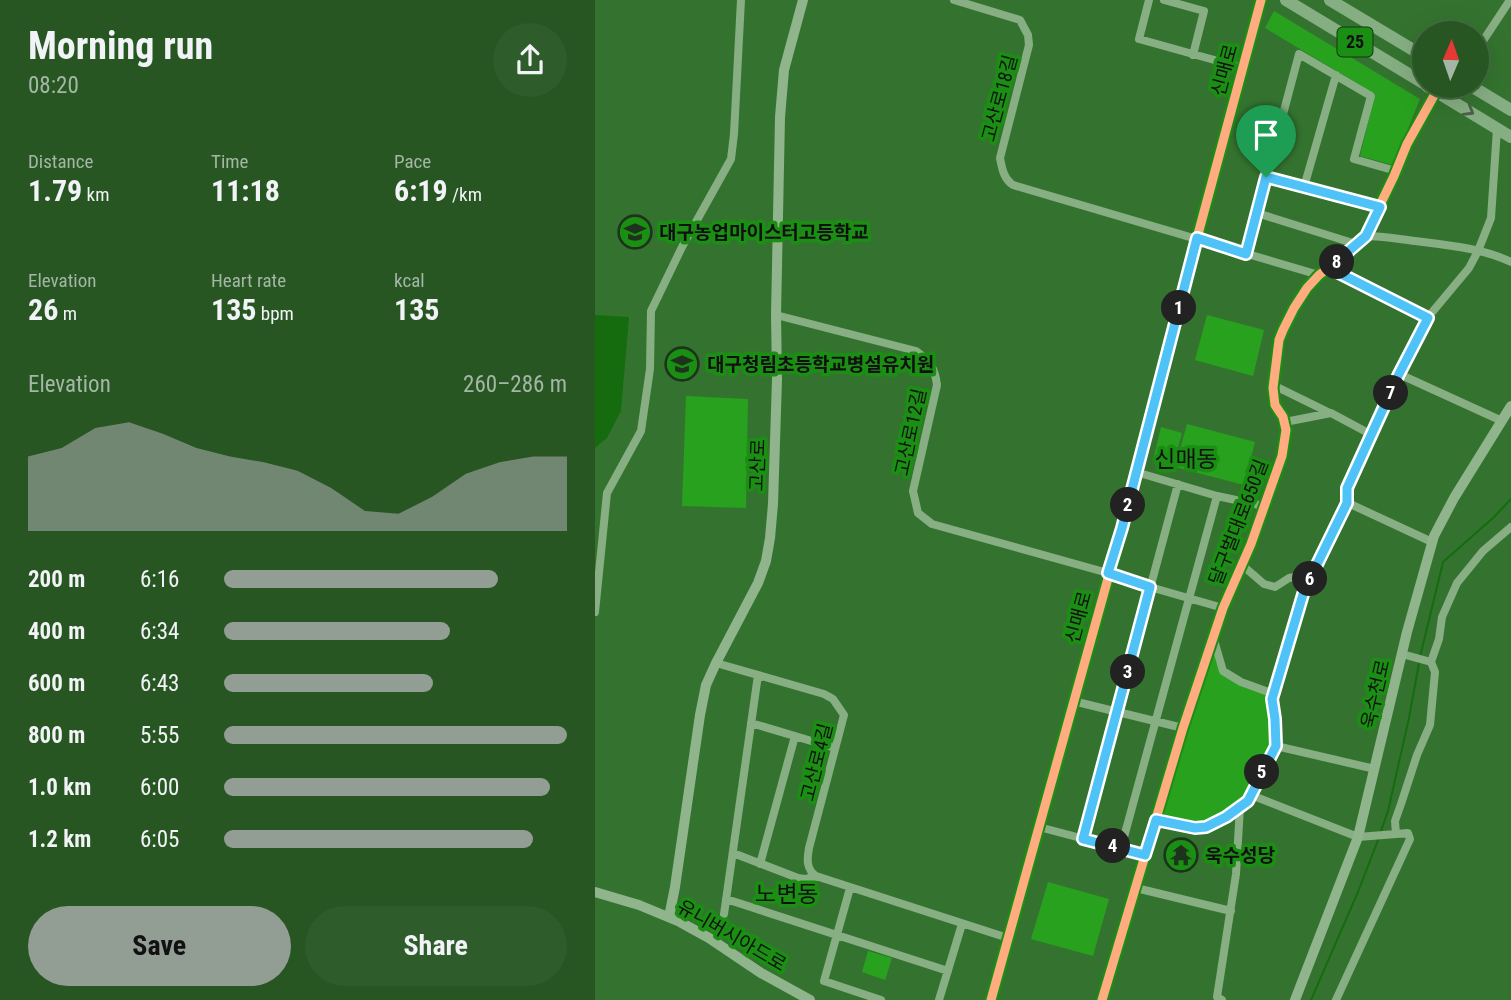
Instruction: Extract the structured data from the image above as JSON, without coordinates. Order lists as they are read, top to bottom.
{
  "streets": {
    "main road": [
      "25",
      "신매로",
      "고산로",
      "욱수천로",
      "유니버시아드로"
    ],
    "street": [
      "고산로18길",
      "고산로12길",
      "달구벌대로650길",
      "고산로4길"
    ]
  },
  "crossings": [
    ["신매로", "고산로18길"],
    ["신매로", "고산로12길"],
    ["고산로12길", "고산로"],
    ["고산로", "고산로4길"],
    ["고산로", "유니버시아드로"]
  ],
  "districts": ["신매동", "노변동"],
  "places": {
    "school or university": ["대구농업마이스터고등학교", "대구청림초등학교병설유치원"],
    "temple": ["욱수성당"]
  },
  "north": "top",
  "page": {
    "heading": ["Morning run", "08:20"],
    "stats": [
      ["Distance", "1.79 km"],
      ["Time", "11:18"],
      ["Pace", "6:19 /km"],
      ["Elevation", "26 m"],
      ["Heart rate", "135 bpm"],
      ["kcal", "135"]
    ],
    "pins": [
      "8",
      "1",
      "7",
      "2",
      "6",
      "3",
      "5",
      "4"
    ],
    "chart": ["Elevation", "260–286 m"],
    "list": [
      {
        "name": "200 m",
        "note": "6:16"
      },
      {
        "name": "400 m",
        "note": "6:34"
      },
      {
        "name": "600 m",
        "note": "6:43"
      },
      {
        "name": "800 m",
        "note": "5:55"
      },
      {
        "name": "1.0 km",
        "note": "6:00"
      },
      {
        "name": "1.2 km",
        "note": "6:05"
      }
    ],
    "buttons": ["Save", "Share"]
  }
}
